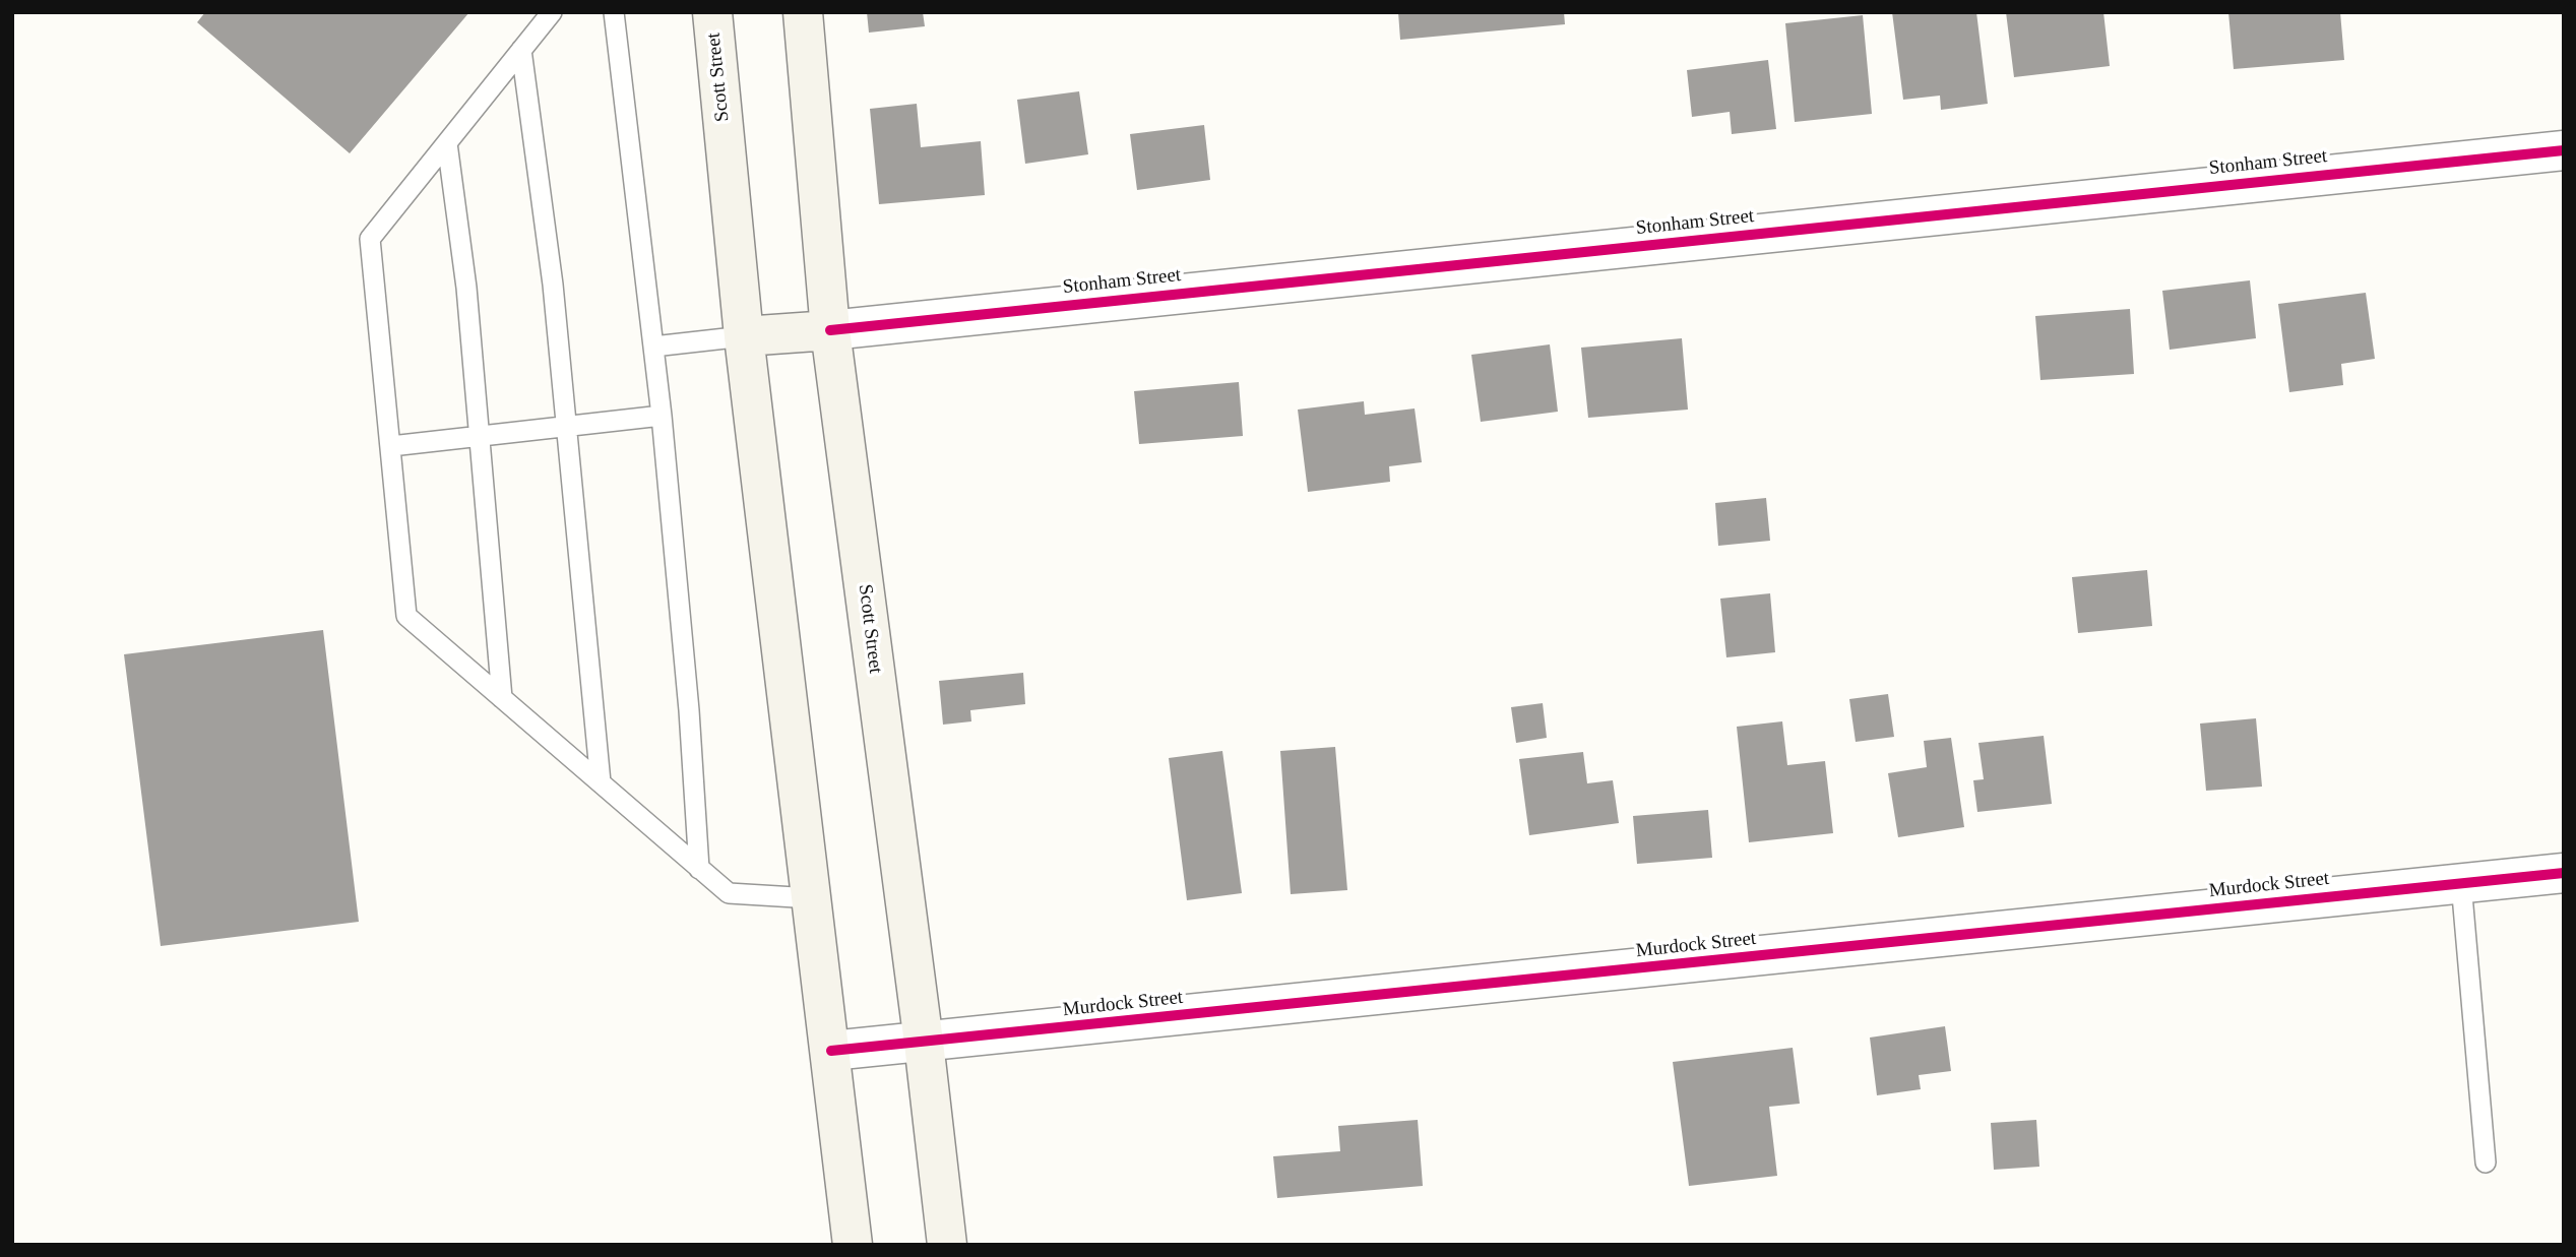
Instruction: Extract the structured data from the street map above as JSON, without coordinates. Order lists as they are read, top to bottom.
{
  "streets": {
    "main road": ["Scott Street"],
    "street": ["Stonham Street", "Murdock Street"]
  },
  "crossings": [
    ["Scott Street", "Stonham Street"],
    ["Scott Street", "Murdock Street"]
  ]
}
